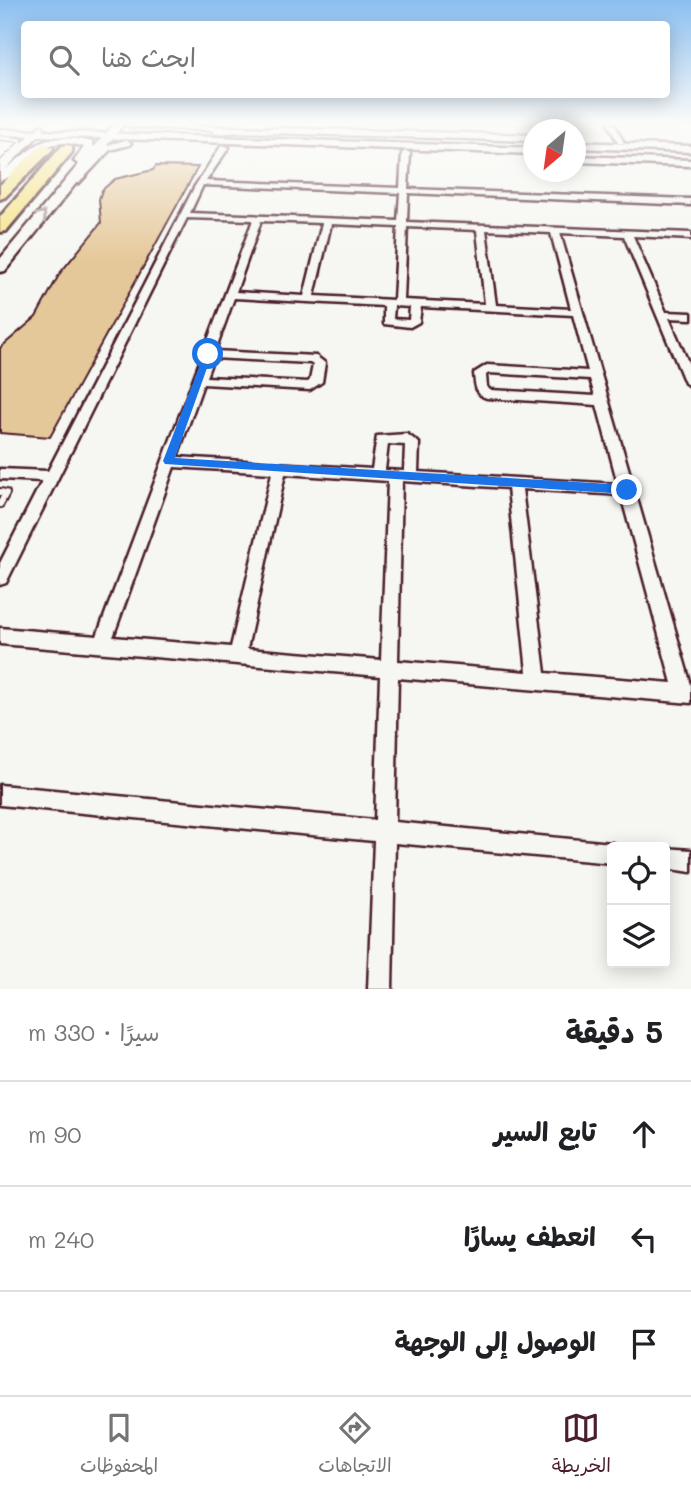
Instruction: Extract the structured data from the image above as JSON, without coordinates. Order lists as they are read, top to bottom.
{
  "north": "bottom left",
  "page": {
    "search": "ابحث هنا",
    "heading": ["5 دقيقة", "سيرًا · 330 m"],
    "list": [
      ["تابع السير", "90 m"],
      ["انعطف يسارًا", "240 m"],
      "الوصول إلى الوجهة"
    ],
    "nav": ["الخريطة", "الاتجاهات", "المحفوظات"]
  }
}
